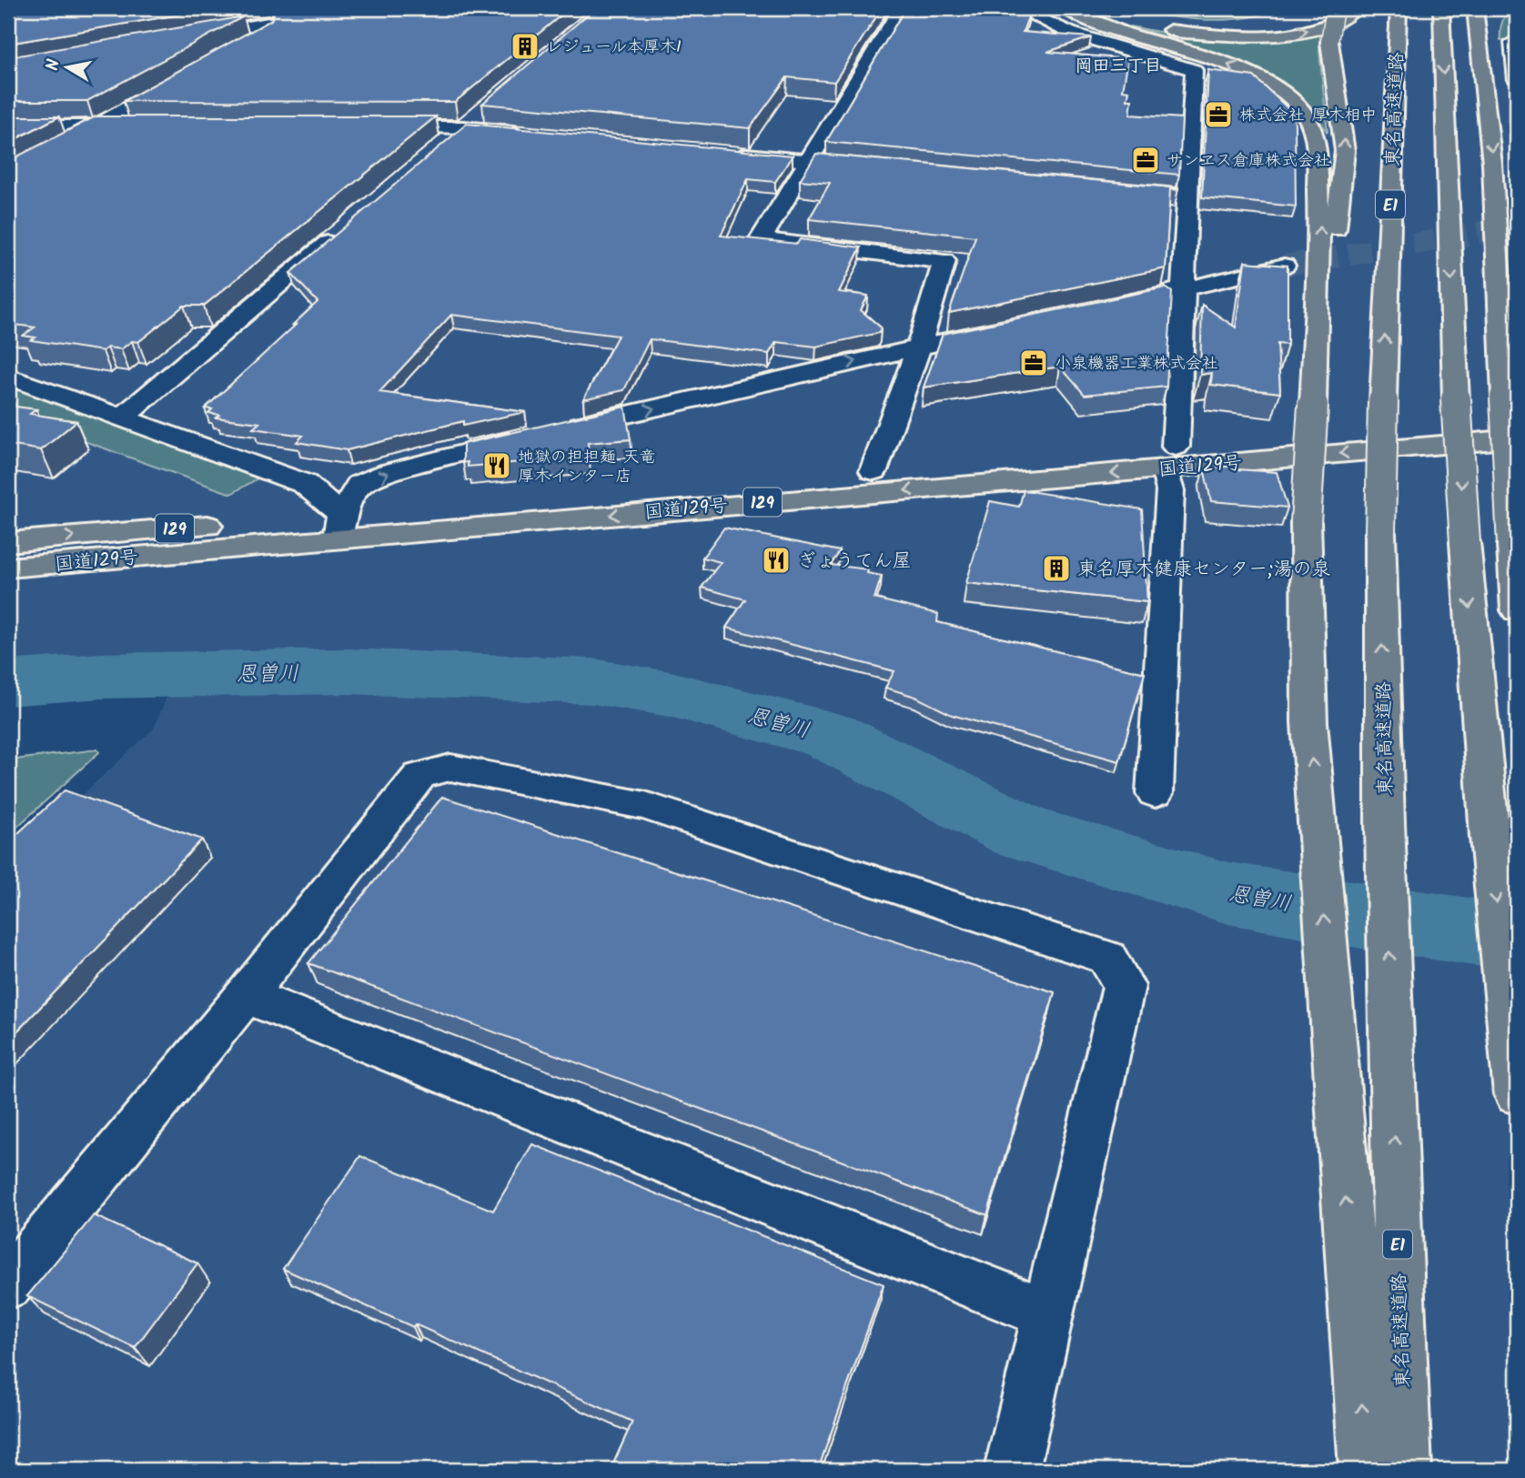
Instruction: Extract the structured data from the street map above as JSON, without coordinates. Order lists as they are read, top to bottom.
{
  "streets": {
    "highway": [
      "東名高速道路",
      "E1",
      "国道129号",
      "129"
    ]
  },
  "districts": ["岡田三丁目"],
  "water": ["恩曽川"],
  "places": {
    "building": ["レジュール本厚木I", "東名厚木健康センター;湯の泉"],
    "office": ["株式会社 厚木相中", "サンヱス倉庫株式会社", "小泉機器工業株式会社"],
    "restaurant": ["地獄の担担麺 天竜 厚木インター店", "ぎょうてん屋"]
  },
  "north": "left"
}
